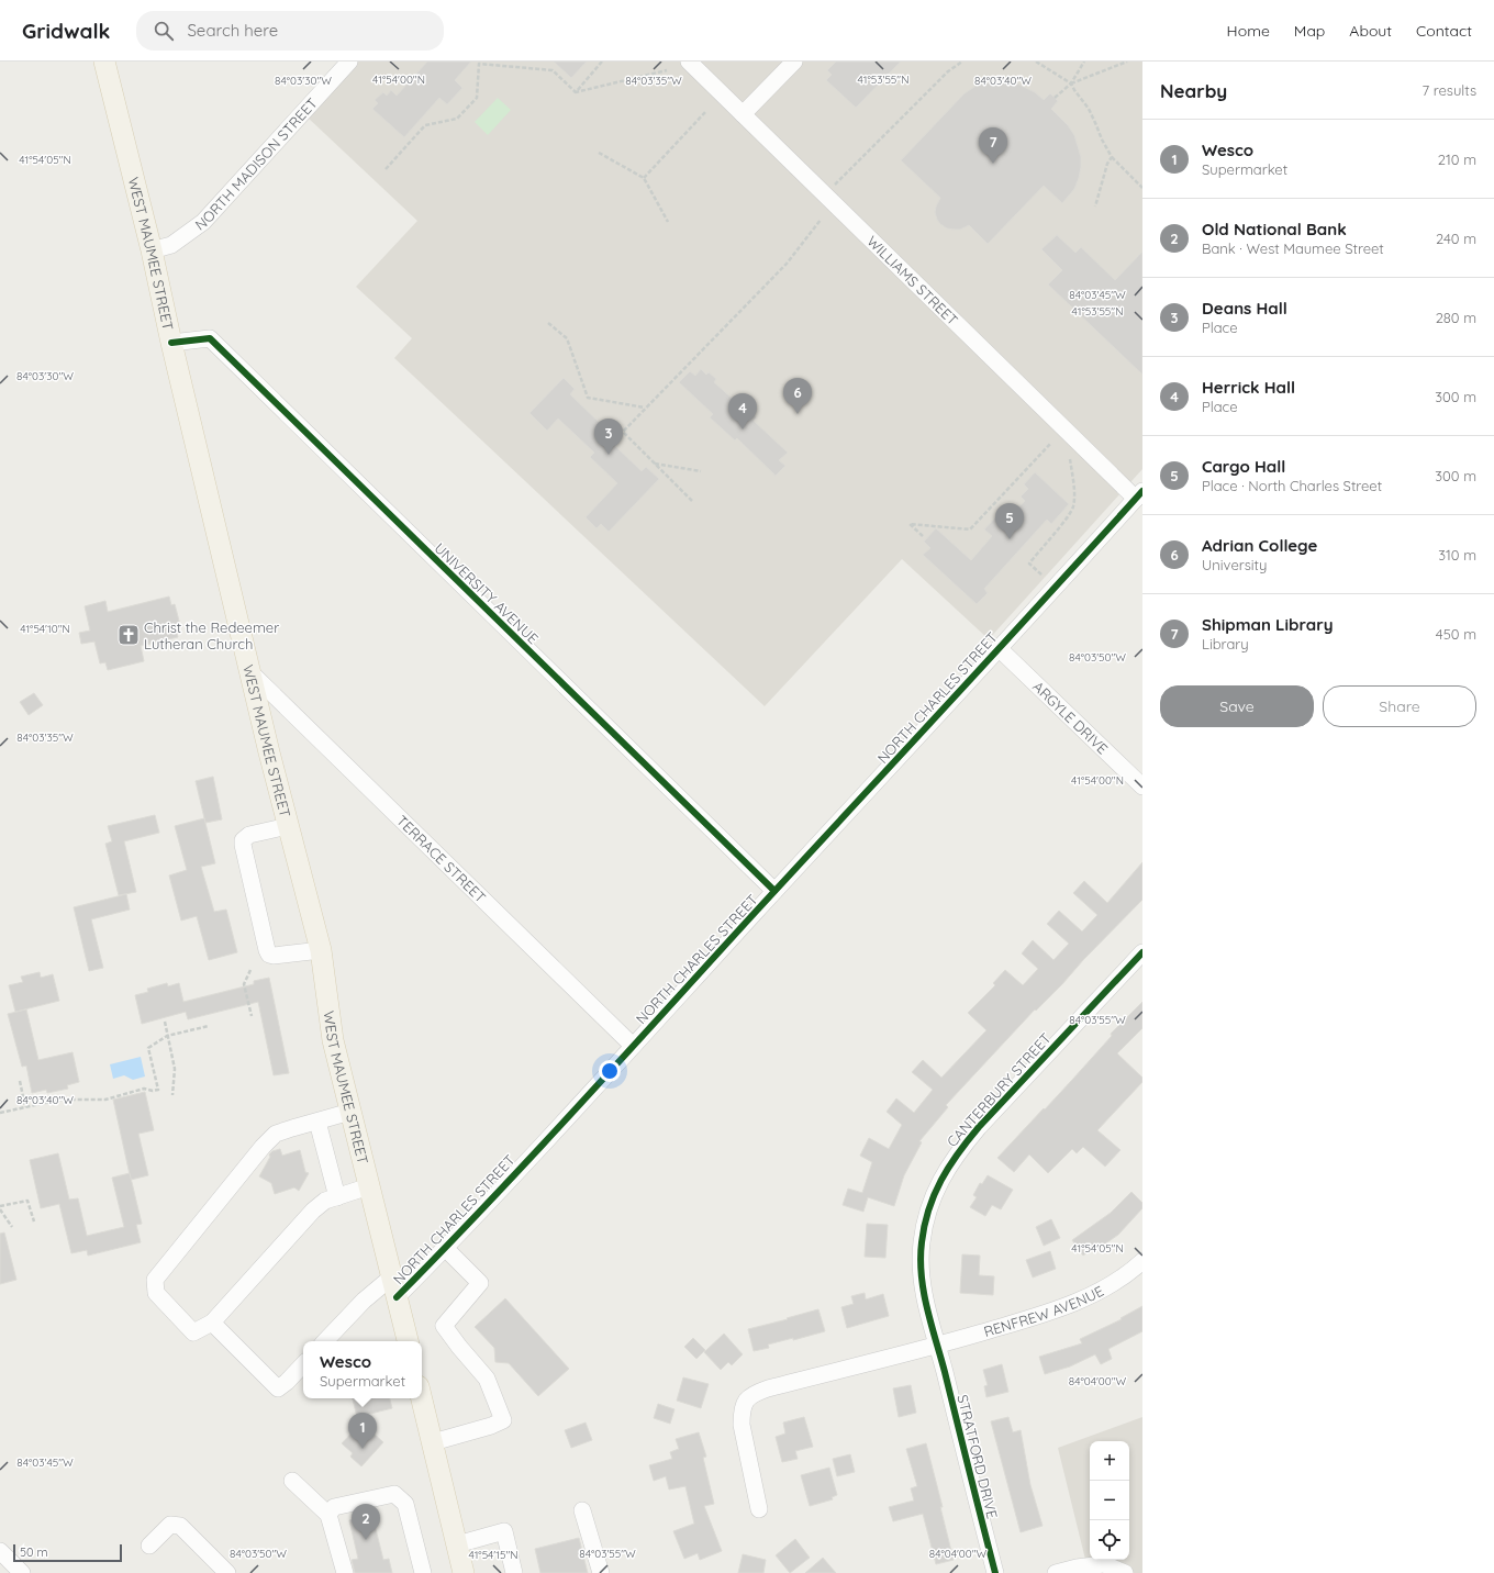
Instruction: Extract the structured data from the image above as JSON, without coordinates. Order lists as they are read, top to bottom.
{
  "streets": {
    "main road": ["WEST MAUMEE STREET"],
    "street": [
      "NORTH MADISON STREET",
      "WILLIAMS STREET",
      "UNIVERSITY AVENUE",
      "NORTH CHARLES STREET",
      "ARGYLE DRIVE",
      "TERRACE STREET",
      "CANTERBURY STREET",
      "RENFREW AVENUE",
      "STRATFORD DRIVE"
    ]
  },
  "crossings": [
    ["NORTH MADISON STREET", "WEST MAUMEE STREET"],
    ["WEST MAUMEE STREET", "UNIVERSITY AVENUE"],
    ["WEST MAUMEE STREET", "NORTH CHARLES STREET"],
    ["WEST MAUMEE STREET", "TERRACE STREET"],
    ["WILLIAMS STREET", "NORTH CHARLES STREET"],
    ["UNIVERSITY AVENUE", "NORTH CHARLES STREET"],
    ["NORTH CHARLES STREET", "ARGYLE DRIVE"],
    ["NORTH CHARLES STREET", "TERRACE STREET"],
    ["CANTERBURY STREET", "RENFREW AVENUE"],
    ["CANTERBURY STREET", "STRATFORD DRIVE"],
    ["RENFREW AVENUE", "STRATFORD DRIVE"]
  ],
  "places": {
    "church": ["Christ the Redeemer Lutheran Church"]
  },
  "scale_bar": "50 m",
  "page": {
    "header": "Gridwalk",
    "search": "Search here",
    "nav": [
      "Home",
      "Map",
      "About",
      "Contact"
    ],
    "heading": ["Nearby", "7 results"],
    "list": [
      {
        "mark": "1",
        "name": "Wesco",
        "note": "Supermarket",
        "value": "210 m"
      },
      {
        "mark": "2",
        "name": "Old National Bank",
        "note": "Bank · West Maumee Street",
        "value": "240 m"
      },
      {
        "mark": "3",
        "name": "Deans Hall",
        "note": "Place",
        "value": "280 m"
      },
      {
        "mark": "4",
        "name": "Herrick Hall",
        "note": "Place",
        "value": "300 m"
      },
      {
        "mark": "5",
        "name": "Cargo Hall",
        "note": "Place · North Charles Street",
        "value": "300 m"
      },
      {
        "mark": "6",
        "name": "Adrian College",
        "note": "University",
        "value": "310 m"
      },
      {
        "mark": "7",
        "name": "Shipman Library",
        "note": "Library",
        "value": "450 m"
      }
    ],
    "pins": [
      "7",
      "6",
      "4",
      "3",
      "5",
      "1",
      "2"
    ],
    "buttons": ["Save", "Share"],
    "popup": ["Wesco", "Supermarket"],
    "map_buttons": ["+", "−"],
    "scale": "50 m"
  },
  "coordinates": [
    "41°54'00\"N",
    "41°53'55\"N",
    "84°03'30\"W",
    "84°03'35\"W",
    "84°03'40\"W",
    "41°54'05\"N",
    "84°03'45\"W",
    "41°54'10\"N",
    "84°03'50\"W",
    "84°03'55\"W",
    "84°04'00\"W",
    "41°54'15\"N"
  ]
}
